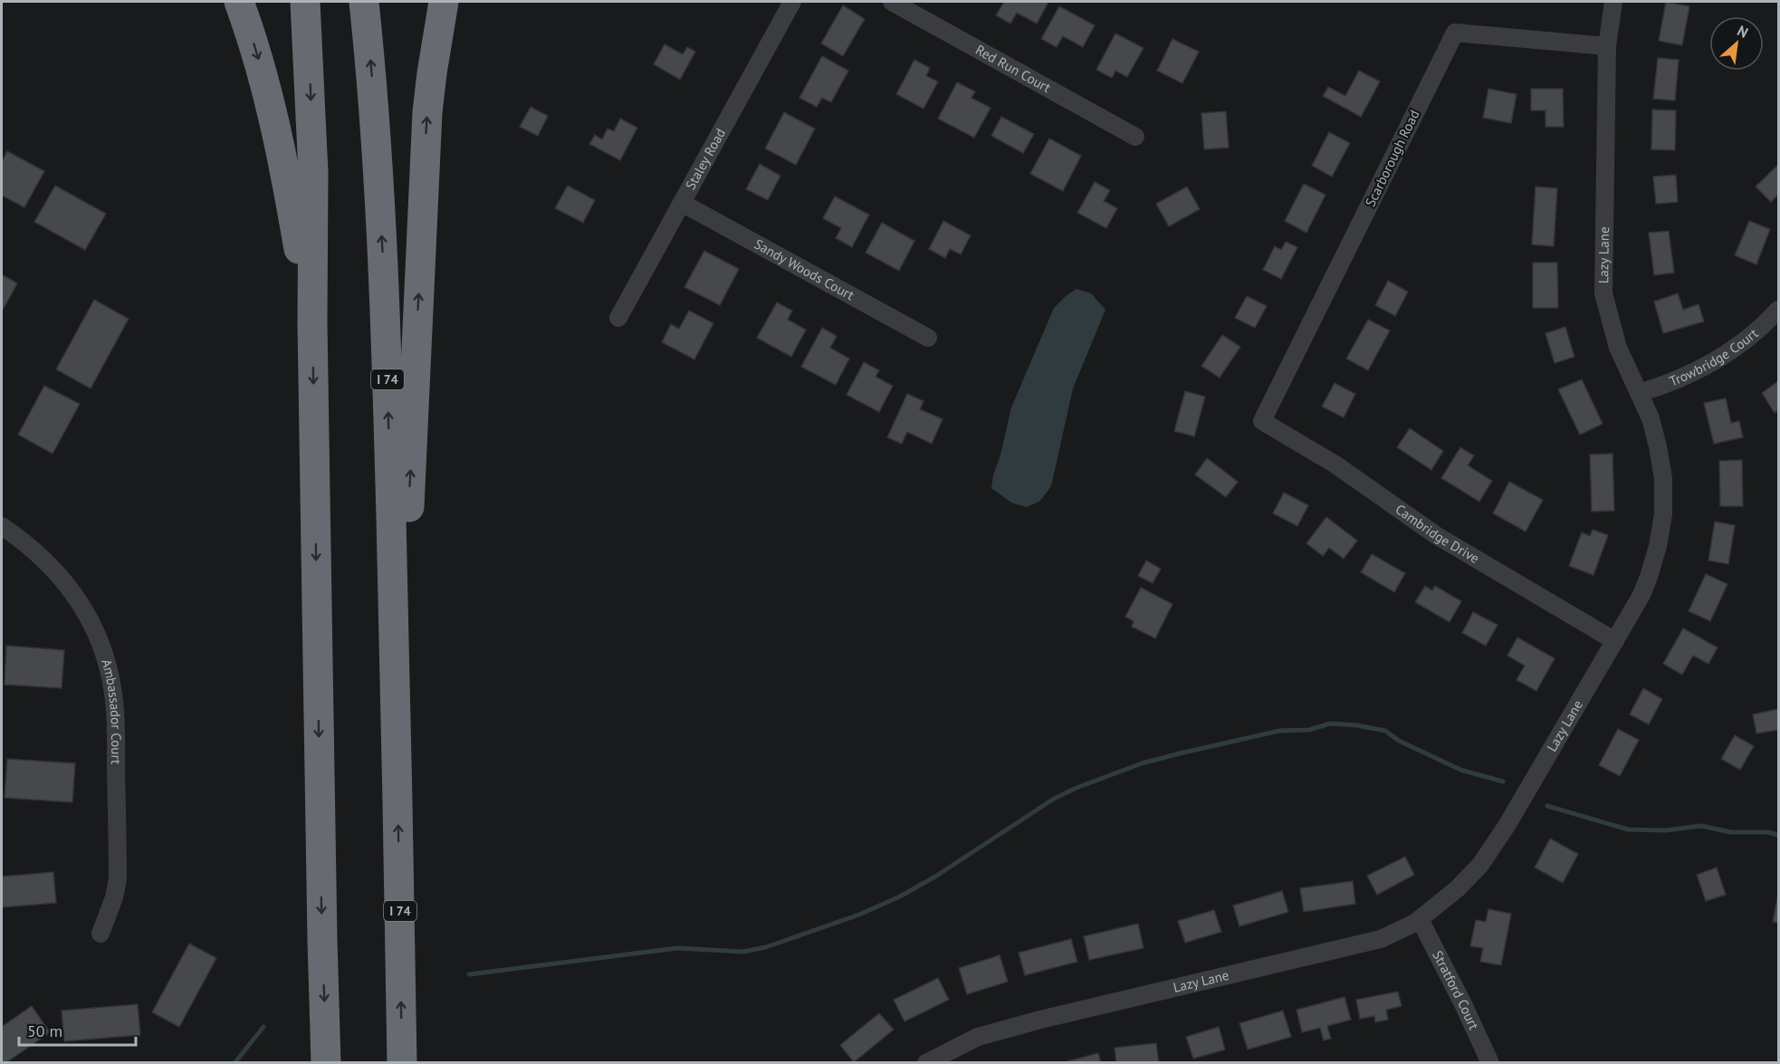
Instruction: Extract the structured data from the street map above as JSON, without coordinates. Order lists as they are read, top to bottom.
{
  "streets": {
    "highway": ["I 74"],
    "street": [
      "Red Run Court",
      "Scarborough Road",
      "Staley Road",
      "Lazy Lane",
      "Sandy Woods Court",
      "Trowbridge Court",
      "Cambridge Drive",
      "Ambassador Court",
      "Stratford Court"
    ]
  },
  "crossings": [
    ["Scarborough Road", "Lazy Lane"],
    ["Scarborough Road", "Cambridge Drive"],
    ["Staley Road", "Sandy Woods Court"],
    ["Lazy Lane", "Trowbridge Court"],
    ["Lazy Lane", "Cambridge Drive"],
    ["Lazy Lane", "Stratford Court"]
  ],
  "scale_bar": "50 m",
  "north": "top right"
}
